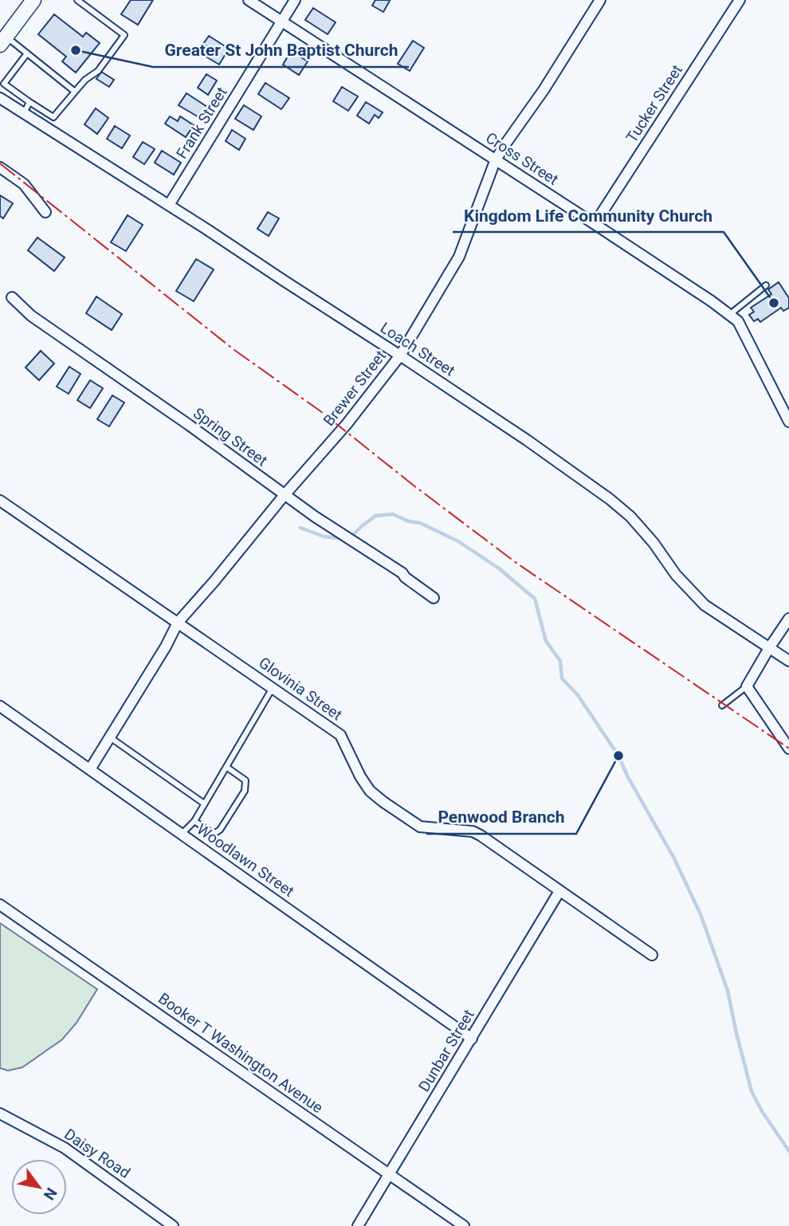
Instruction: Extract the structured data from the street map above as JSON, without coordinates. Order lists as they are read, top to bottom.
{
  "streets": {
    "street": [
      "Tucker Street",
      "Frank Street",
      "Cross Street",
      "Loach Street",
      "Brewer Street",
      "Spring Street",
      "Glovinia Street",
      "Woodlawn Street",
      "Dunbar Street",
      "Booker T Washington Avenue",
      "Daisy Road"
    ]
  },
  "crossings": [
    ["Tucker Street", "Cross Street"],
    ["Frank Street", "Cross Street"],
    ["Frank Street", "Loach Street"],
    ["Cross Street", "Brewer Street"],
    ["Loach Street", "Brewer Street"],
    ["Brewer Street", "Spring Street"],
    ["Brewer Street", "Glovinia Street"],
    ["Brewer Street", "Woodlawn Street"],
    ["Glovinia Street", "Dunbar Street"],
    ["Woodlawn Street", "Dunbar Street"],
    ["Dunbar Street", "Booker T Washington Avenue"]
  ],
  "places": ["Greater St John Baptist Church", "Kingdom Life Community Church", "Penwood Branch"],
  "north": "bottom right"
}
